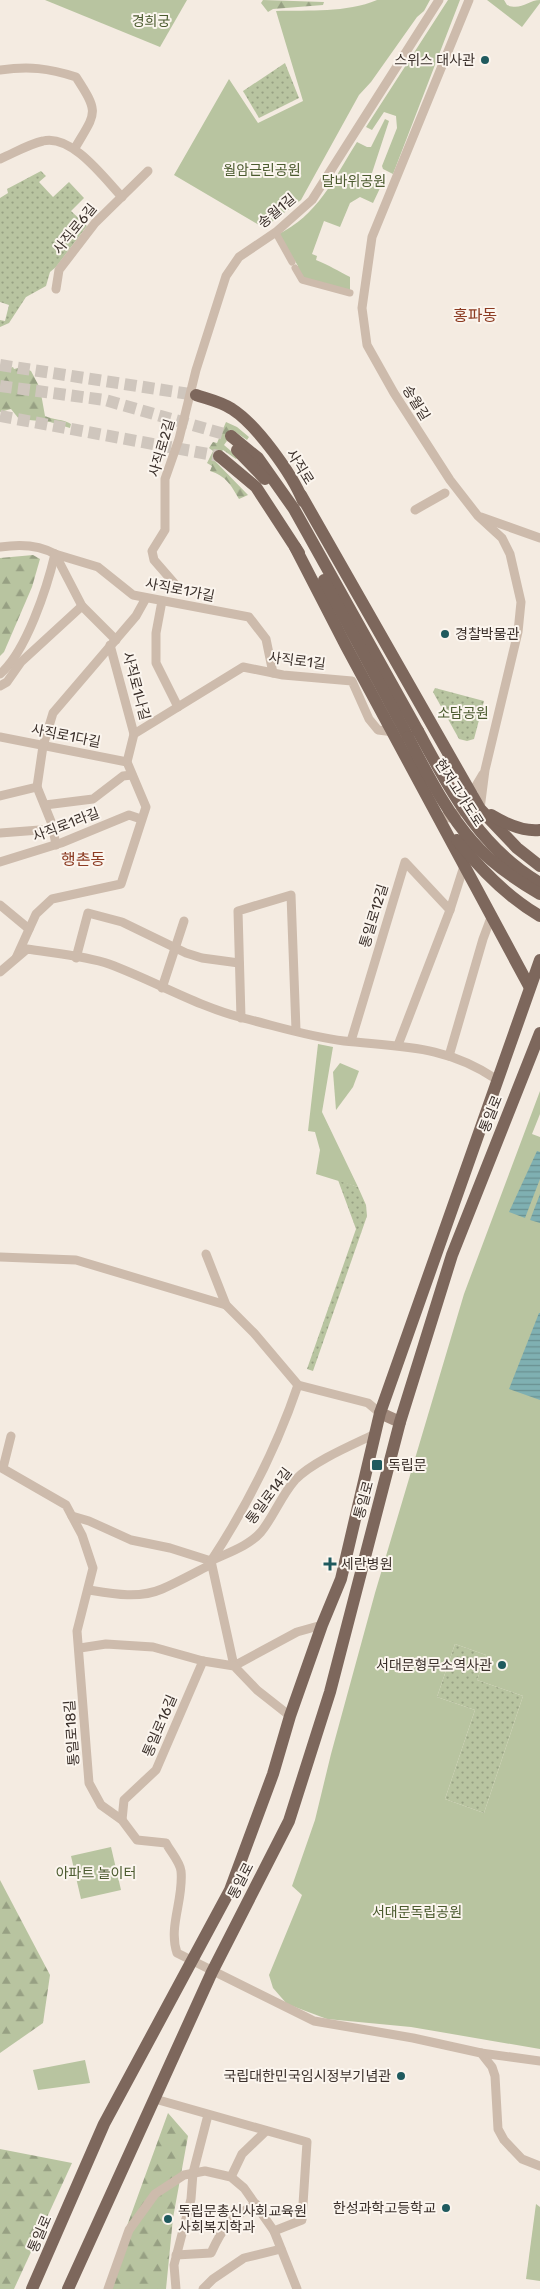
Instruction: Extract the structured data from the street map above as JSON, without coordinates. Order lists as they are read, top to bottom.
{
  "streets": {
    "main road": ["사직로", "현저고가도로", "통일로"],
    "street": [
      "송월1길",
      "사직로6길",
      "송월길",
      "사직로2길",
      "사직로1가길",
      "사직로1길",
      "사직로1나길",
      "사직로1다길",
      "사직로1라길",
      "통일로12길",
      "통일로14길",
      "통일로16길",
      "통일로18길"
    ]
  },
  "crossings": [
    ["송월1길", "사직로2길"],
    ["사직로", "현저고가도로"],
    ["사직로1가길", "사직로1길"],
    ["사직로1가길", "사직로1나길"],
    ["사직로1길", "사직로1나길"],
    ["사직로1나길", "사직로1다길"],
    ["통일로", "통일로14길"],
    ["통일로", "통일로18길"],
    ["통일로14길", "통일로18길"],
    ["통일로16길", "통일로18길"]
  ],
  "districts": ["홍파동", "행촌동"],
  "parks": [
    "경희궁",
    "월암근린공원",
    "달바위공원",
    "소담공원",
    "아파트 놀이터",
    "서대문독립공원"
  ],
  "places": {
    "other": [
      "스위스 대사관",
      "경찰박물관",
      "서대문형무소역사관",
      "국립대한민국임시정부기념관",
      "한성과학고등학교",
      "독립문총신사회교육원 사회복지학과"
    ],
    "transit": ["독립문"],
    "health": ["세란병원"]
  }
}
